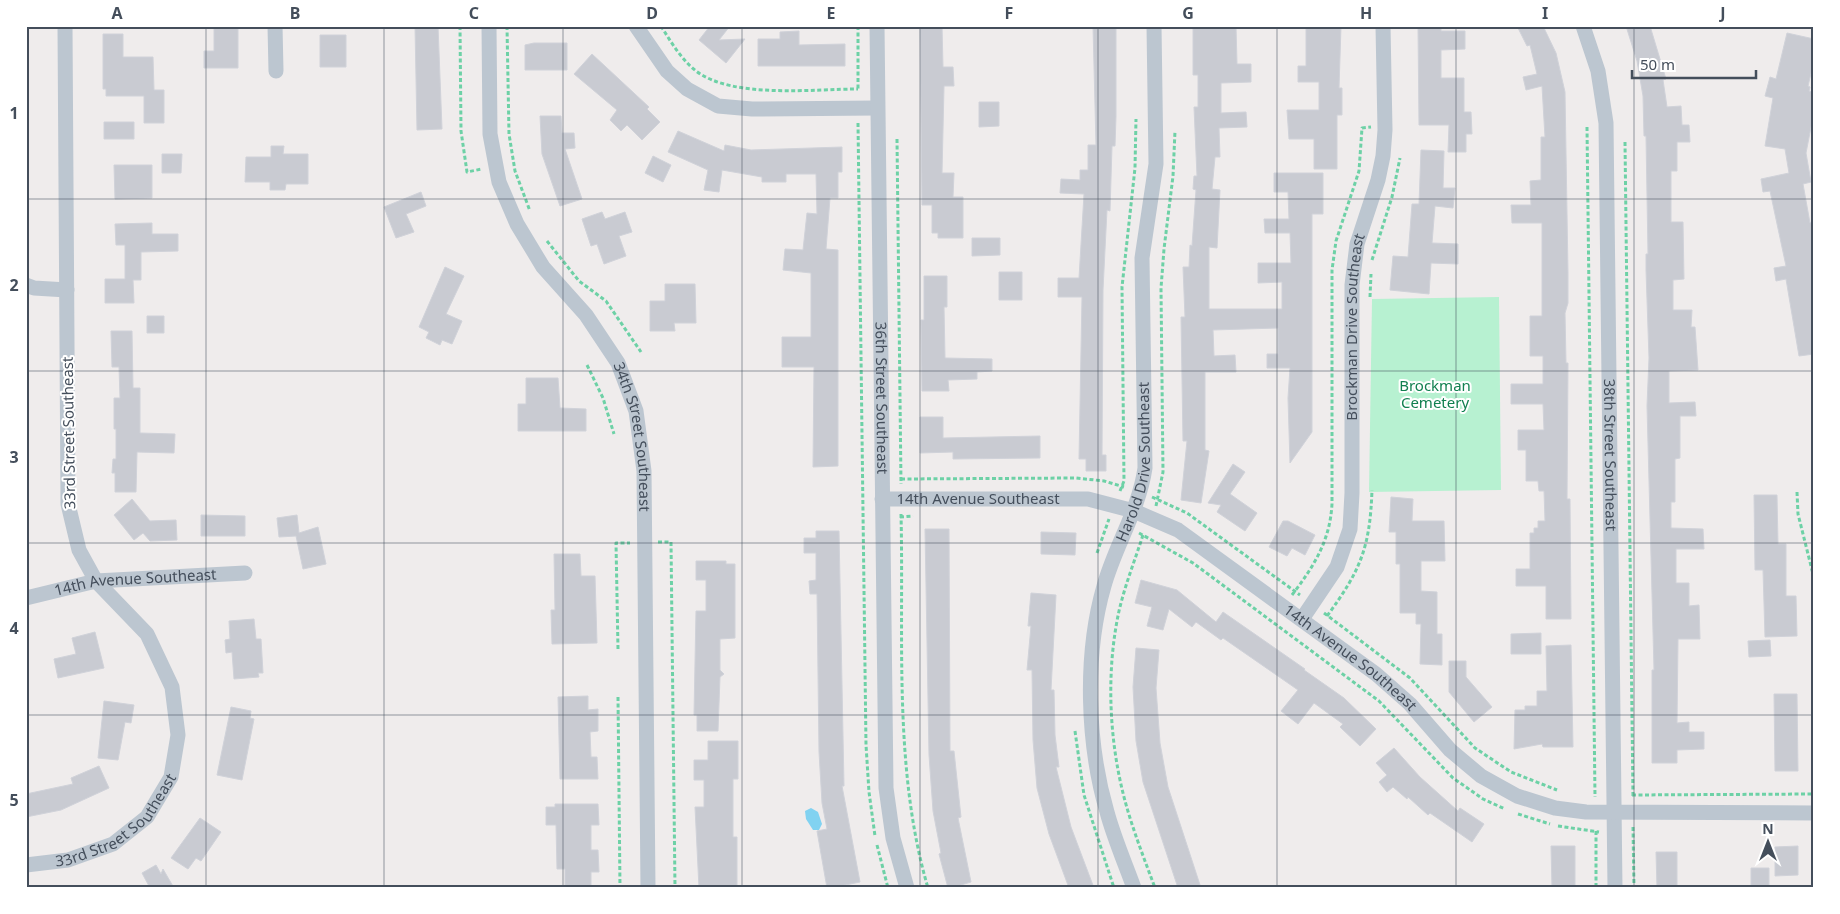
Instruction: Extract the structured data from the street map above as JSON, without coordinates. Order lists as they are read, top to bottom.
{
  "streets": {
    "street": [
      "Brockman Drive Southeast",
      "36th Street Southeast",
      "33rd Street Southeast",
      "34th Street Southeast",
      "38th Street Southeast",
      "Harold Drive Southeast",
      "14th Avenue Southeast"
    ]
  },
  "crossings": [
    ["Brockman Drive Southeast", "14th Avenue Southeast"],
    ["36th Street Southeast", "14th Avenue Southeast"],
    ["33rd Street Southeast", "14th Avenue Southeast"],
    ["38th Street Southeast", "14th Avenue Southeast"],
    ["Harold Drive Southeast", "14th Avenue Southeast"]
  ],
  "parks": ["Brockman Cemetery"],
  "scale_bar": "50 m",
  "north": "top",
  "grid": {
    "columns": [
      "A",
      "B",
      "C",
      "D",
      "E",
      "F",
      "G",
      "H",
      "I",
      "J"
    ],
    "rows": [
      "1",
      "2",
      "3",
      "4",
      "5"
    ]
  }
}
